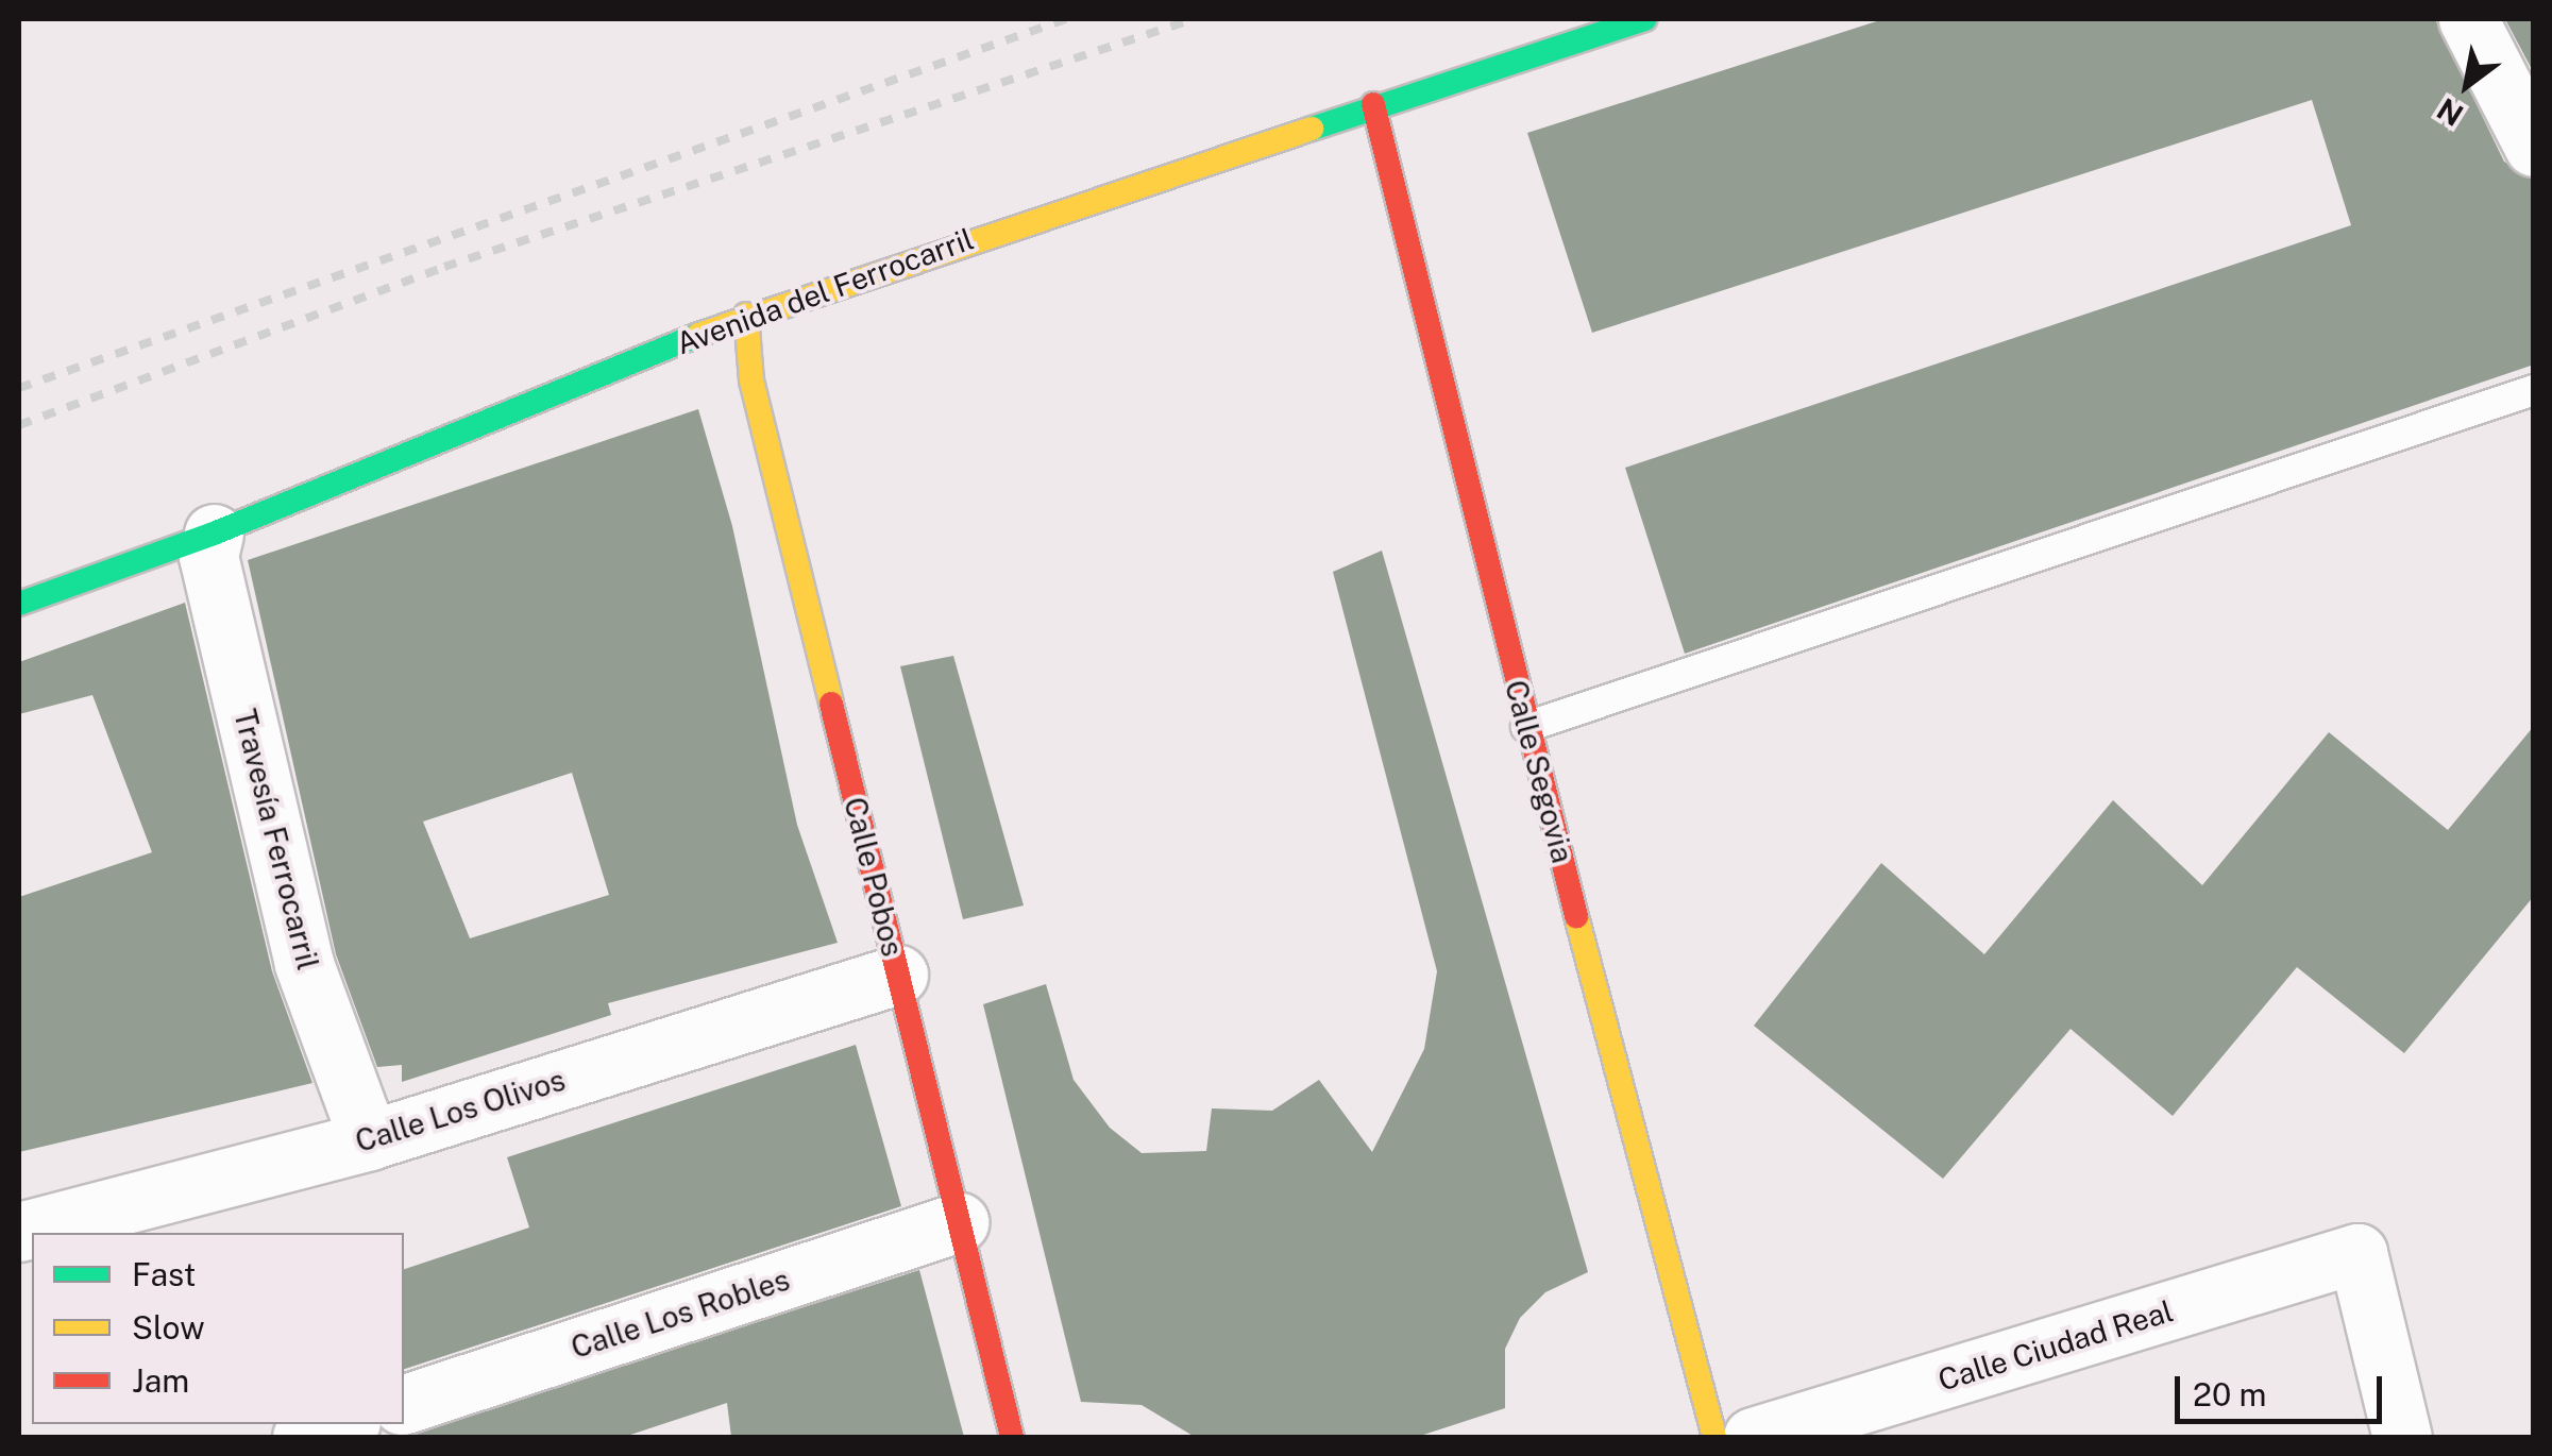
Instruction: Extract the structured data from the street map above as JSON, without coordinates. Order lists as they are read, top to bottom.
{
  "streets": {
    "street": [
      "Avenida del Ferrocarril",
      "Calle Segovia",
      "Travesía Ferrocarril",
      "Calle Pobos",
      "Calle Los Olivos",
      "Calle Los Robles",
      "Calle Ciudad Real"
    ]
  },
  "crossings": [
    ["Avenida del Ferrocarril", "Calle Segovia"],
    ["Avenida del Ferrocarril", "Travesía Ferrocarril"],
    ["Avenida del Ferrocarril", "Calle Pobos"],
    ["Travesía Ferrocarril", "Calle Los Olivos"],
    ["Calle Pobos", "Calle Los Olivos"],
    ["Calle Pobos", "Calle Los Robles"]
  ],
  "legend": ["Fast", "Slow", "Jam"],
  "scale_bar": "20 m",
  "north": "bottom left"
}
